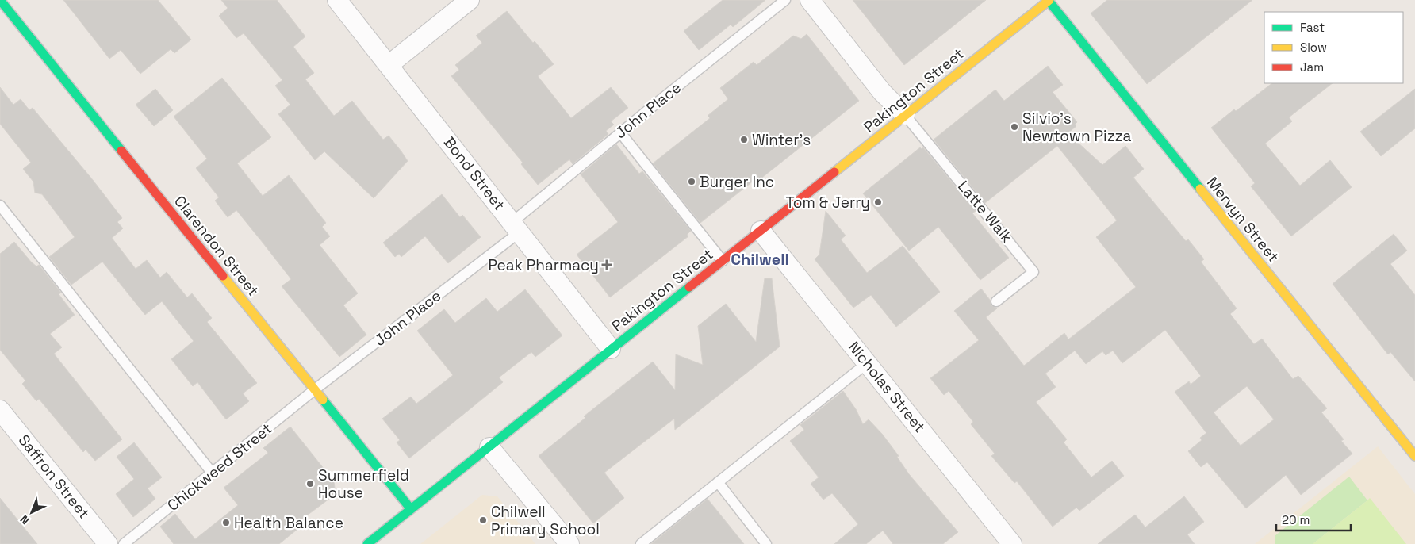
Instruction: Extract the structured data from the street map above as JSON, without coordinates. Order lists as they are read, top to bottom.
{
  "streets": {
    "street": [
      "Pakington Street",
      "Bond Street",
      "Mervyn Street",
      "Clarendon Street",
      "Nicholas Street",
      "Saffron Street"
    ],
    "lane": ["John Place", "Latte Walk", "Chickweed Street"]
  },
  "crossings": [
    ["Pakington Street", "Bond Street"],
    ["Pakington Street", "Latte Walk"],
    ["Pakington Street", "Mervyn Street"],
    ["Pakington Street", "Clarendon Street"],
    ["Pakington Street", "Nicholas Street"],
    ["John Place", "Bond Street"],
    ["John Place", "Clarendon Street"],
    ["John Place", "Chickweed Street"],
    ["Clarendon Street", "Chickweed Street"]
  ],
  "districts": ["Chilwell"],
  "places": {
    "other": [
      "Silvio's Newtown Pizza",
      "Winter's",
      "Burger Inc",
      "Tom & Jerry",
      "Summerfield House",
      "Chilwell Primary School",
      "Health Balance"
    ],
    "health": ["Peak Pharmacy"]
  },
  "legend": ["Fast", "Slow", "Jam"],
  "scale_bar": "20 m",
  "north": "bottom left"
}
